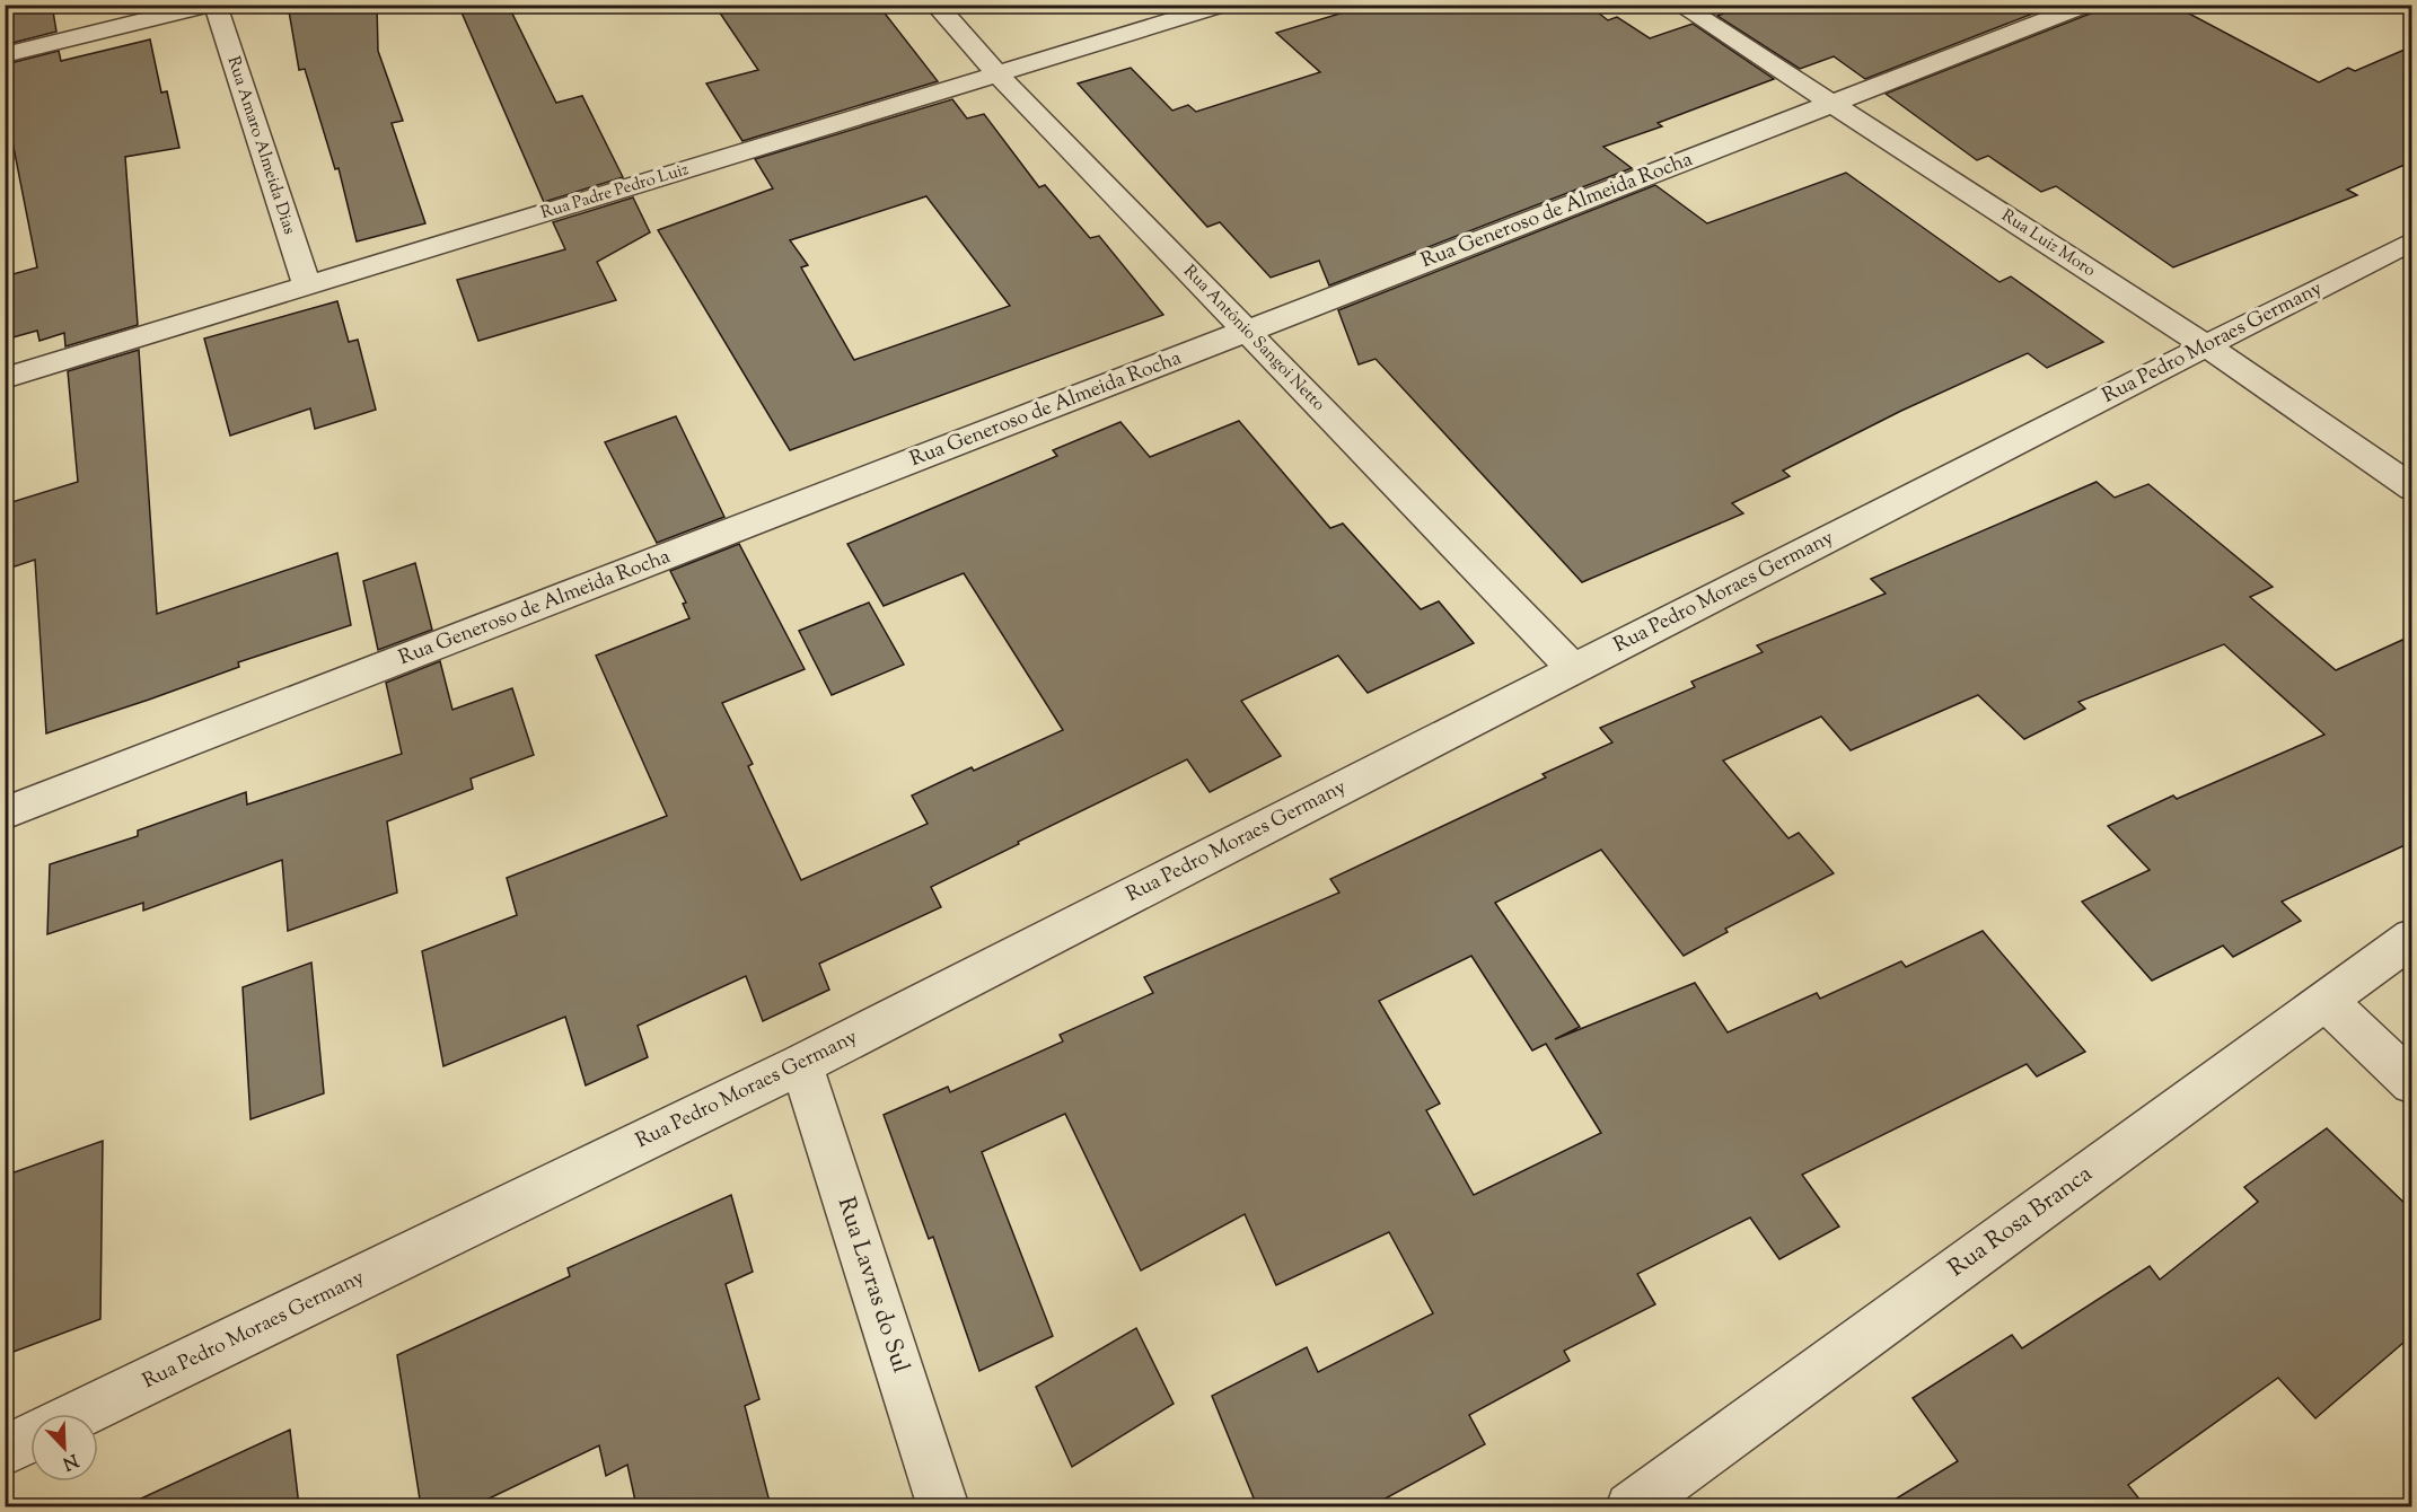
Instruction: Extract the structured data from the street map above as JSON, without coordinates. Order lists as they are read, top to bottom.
{
  "streets": {
    "street": [
      "Rua Amaro Almeida Dias",
      "Rua Padre Pedro Luiz",
      "Rua Generoso de Almeida Rocha",
      "Rua Luiz Moro",
      "Rua Antônio Sangoi Netto",
      "Rua Pedro Moraes Germany",
      "Rua Rosa Branca",
      "Rua Lavras do Sul"
    ]
  },
  "crossings": [
    ["Rua Amaro Almeida Dias", "Rua Padre Pedro Luiz"],
    ["Rua Padre Pedro Luiz", "Rua Antônio Sangoi Netto"],
    ["Rua Generoso de Almeida Rocha", "Rua Luiz Moro"],
    ["Rua Generoso de Almeida Rocha", "Rua Antônio Sangoi Netto"],
    ["Rua Luiz Moro", "Rua Pedro Moraes Germany"],
    ["Rua Antônio Sangoi Netto", "Rua Pedro Moraes Germany"],
    ["Rua Pedro Moraes Germany", "Rua Lavras do Sul"]
  ],
  "north": "bottom right"
}
